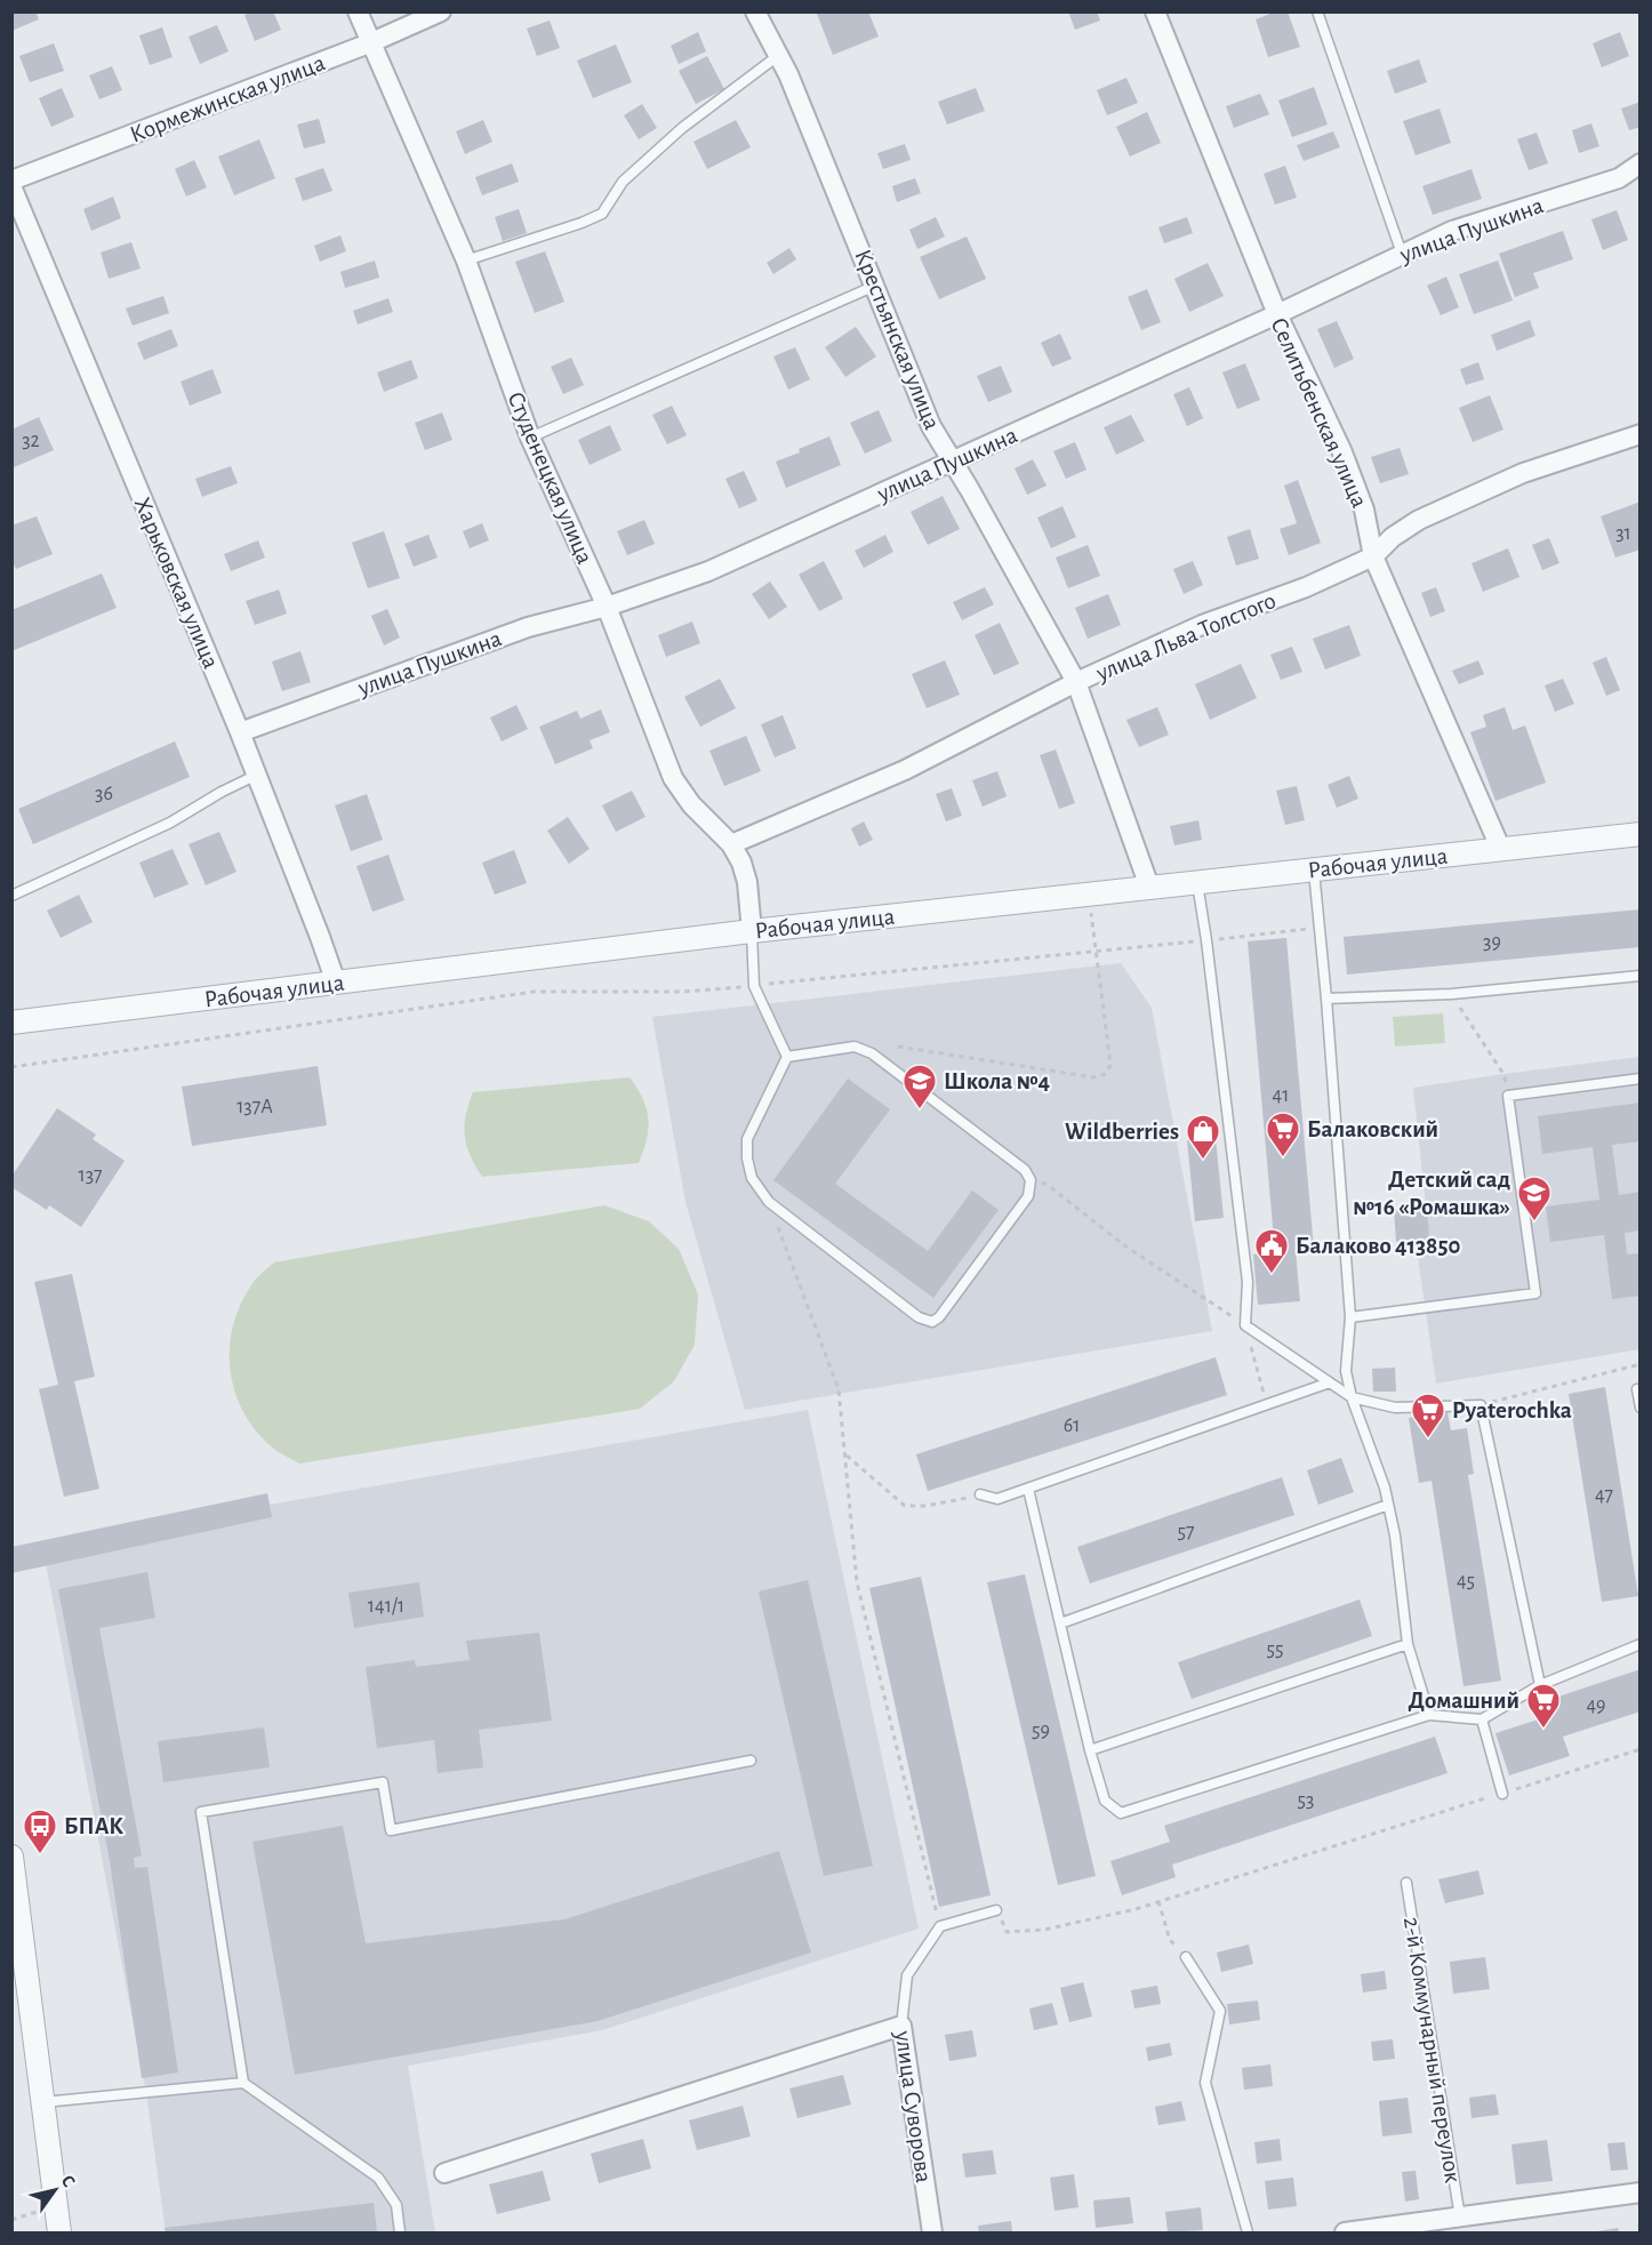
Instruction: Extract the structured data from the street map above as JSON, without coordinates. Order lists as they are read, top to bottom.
{
  "streets": {
    "street": [
      "Кормежинская улица",
      "улица Пушкина",
      "Крестьянская улица",
      "Селитьбенская улица",
      "Студенецкая улица",
      "Харьковская улица",
      "улица Льва Толстого",
      "Рабочая улица",
      "улица Суворова"
    ],
    "lane": ["2-й Коммунарный переулок"]
  },
  "crossings": [
    ["Кормежинская улица", "Студенецкая улица"],
    ["Кормежинская улица", "Харьковская улица"],
    ["улица Пушкина", "Крестьянская улица"],
    ["улица Пушкина", "Селитьбенская улица"],
    ["улица Пушкина", "Студенецкая улица"],
    ["улица Пушкина", "Харьковская улица"],
    ["Крестьянская улица", "улица Льва Толстого"],
    ["Крестьянская улица", "Рабочая улица"],
    ["Селитьбенская улица", "улица Льва Толстого"],
    ["Селитьбенская улица", "Рабочая улица"],
    ["Студенецкая улица", "улица Льва Толстого"],
    ["Студенецкая улица", "Рабочая улица"],
    ["Харьковская улица", "Рабочая улица"]
  ],
  "places": {
    "school or university": ["Школа №4", "Детский сад №16 «Ромашка»"],
    "supermarket": ["Балаковский", "Pyaterochka", "Домашний"],
    "shop": ["Wildberries"],
    "public building": ["Балаково 413850"],
    "bus stop": ["БПАК"]
  },
  "house_numbers": [
    "32",
    "31",
    "36",
    "39",
    "41",
    "137А",
    "137",
    "61",
    "47",
    "57",
    "45",
    "141/1",
    "55",
    "49",
    "59",
    "53"
  ],
  "north": "top right"
}
